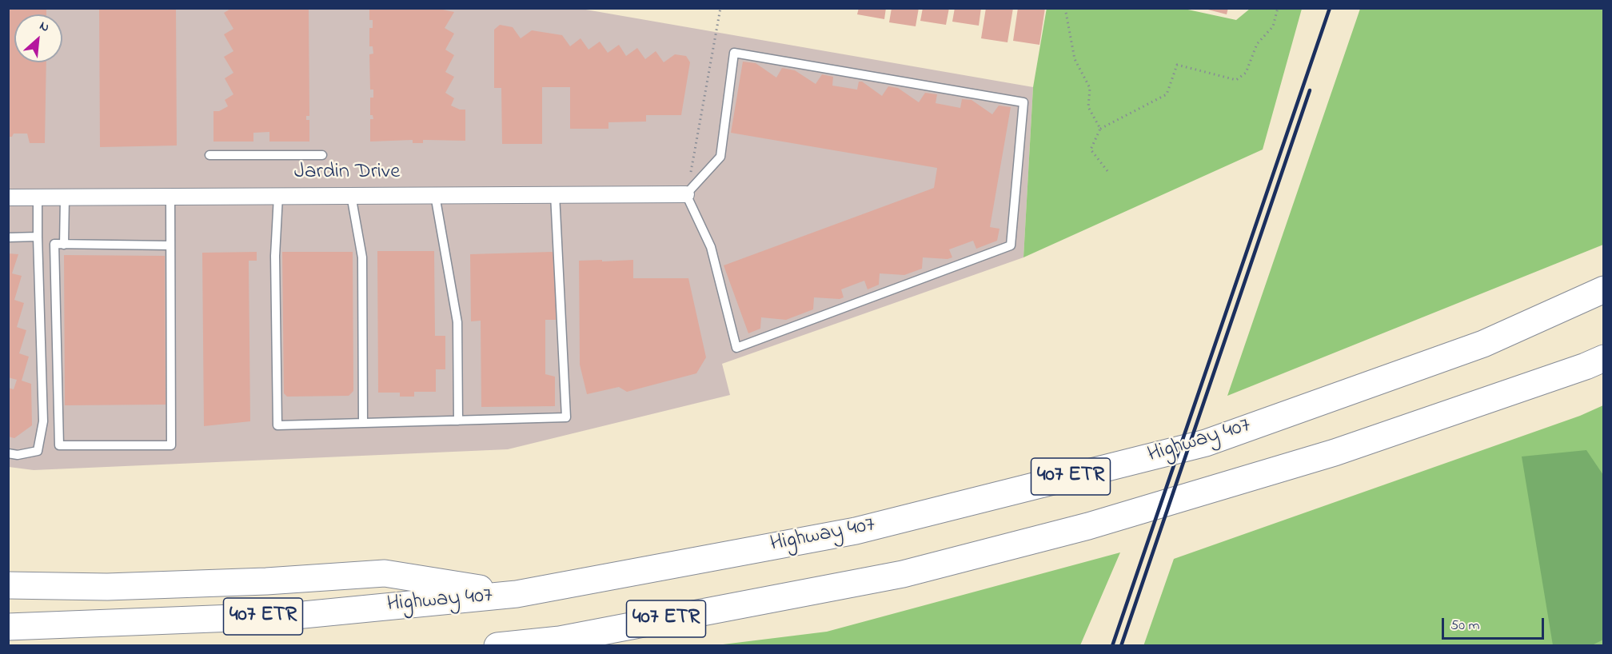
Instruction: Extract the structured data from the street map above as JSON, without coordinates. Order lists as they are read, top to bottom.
{
  "streets": {
    "highway": ["Highway 407", "407 ETR"],
    "street": ["Jardin Drive"]
  },
  "scale_bar": "50 m",
  "north": "top right"
}
